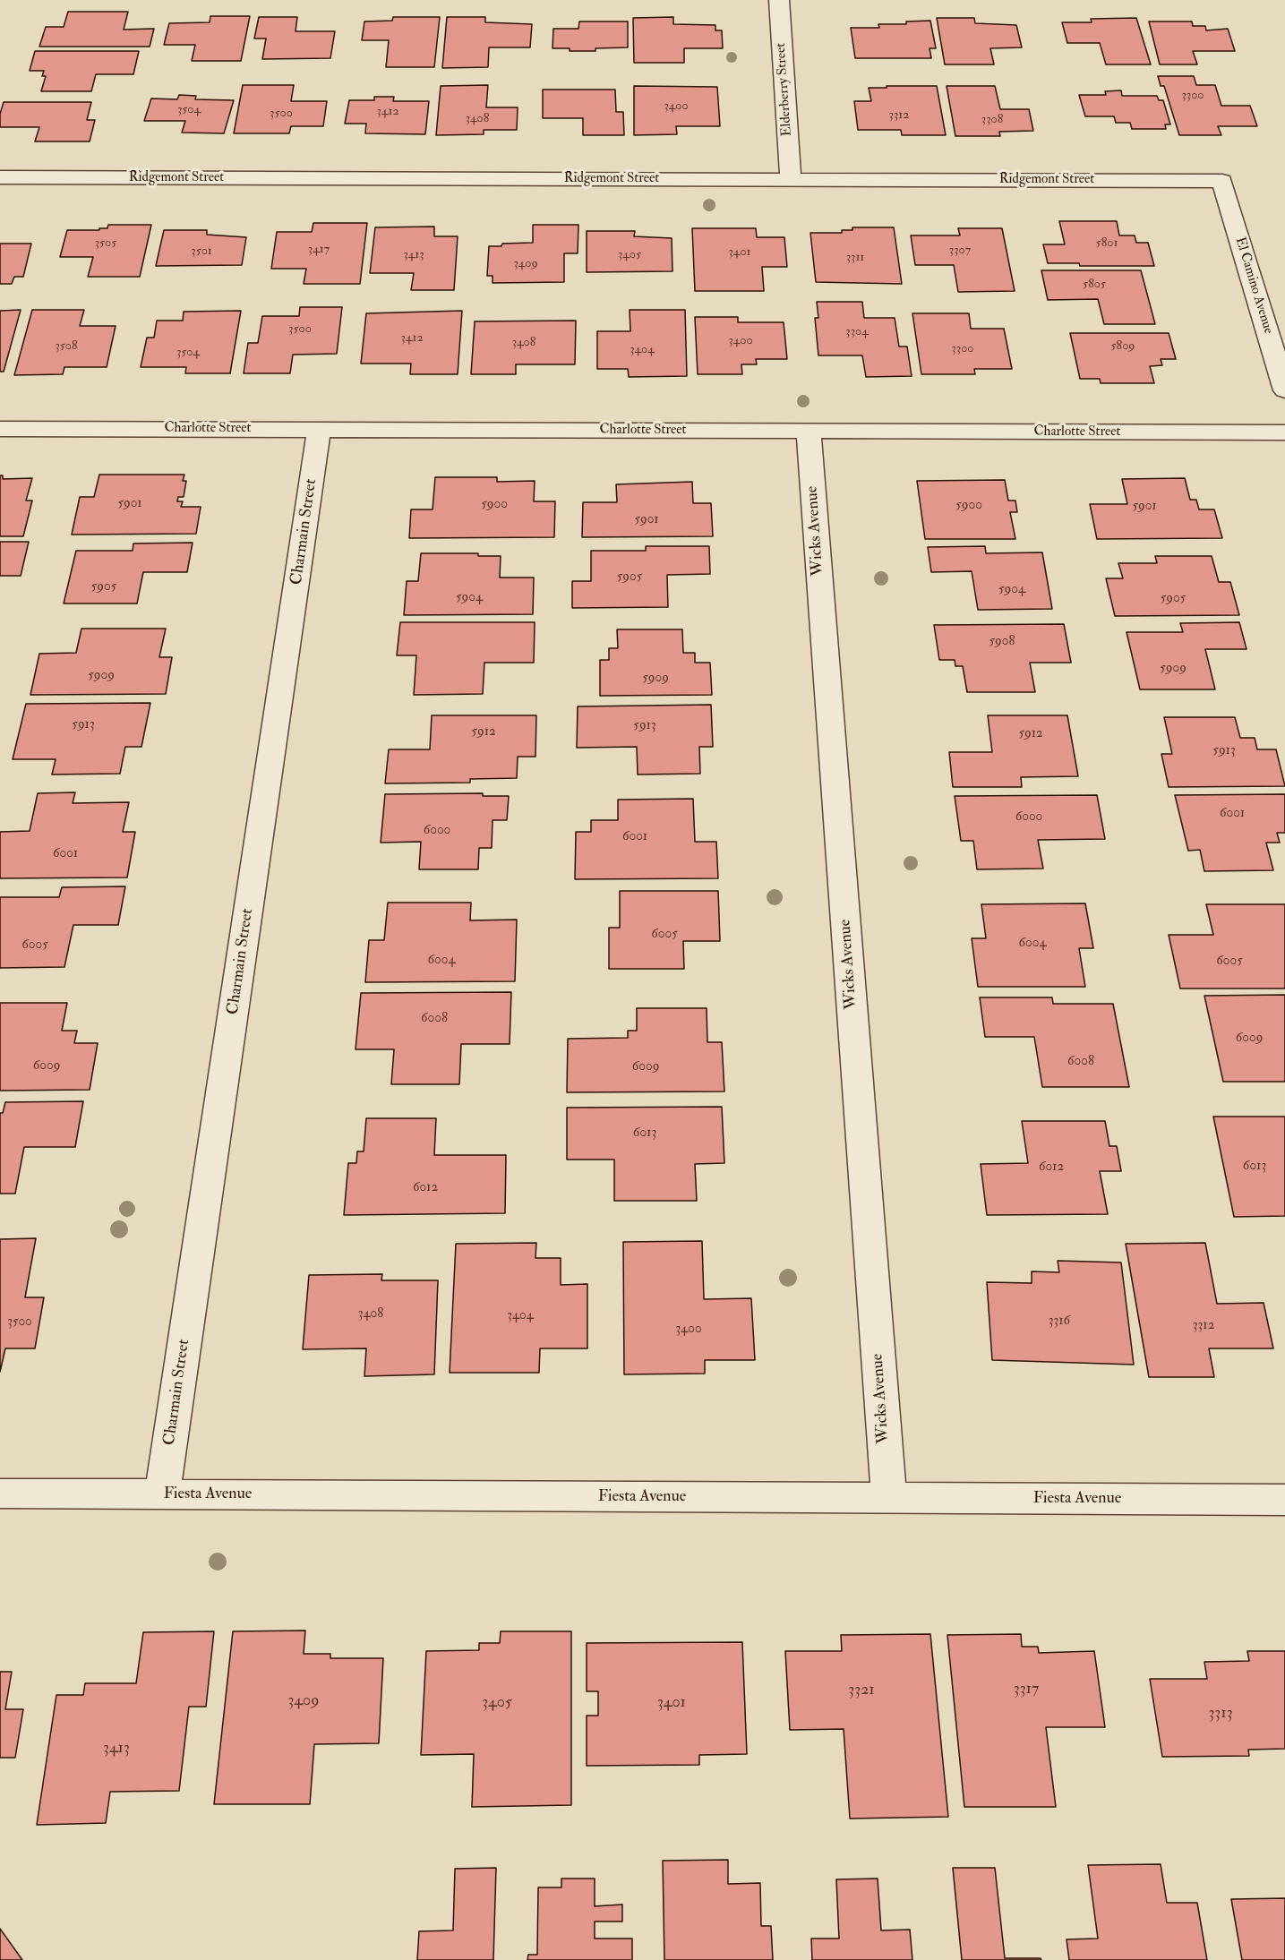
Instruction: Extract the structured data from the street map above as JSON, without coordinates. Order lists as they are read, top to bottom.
{
  "streets": {
    "street": [
      "Elderberry Street",
      "Ridgemont Street",
      "El Camino Avenue",
      "Charlotte Street",
      "Wicks Avenue",
      "Charmain Street",
      "Fiesta Avenue"
    ]
  },
  "crossings": [
    ["Elderberry Street", "Ridgemont Street"],
    ["Ridgemont Street", "El Camino Avenue"],
    ["Charlotte Street", "Wicks Avenue"],
    ["Charlotte Street", "Charmain Street"],
    ["Wicks Avenue", "Fiesta Avenue"],
    ["Charmain Street", "Fiesta Avenue"]
  ],
  "house_numbers": [
    "3300",
    "3400",
    "3504",
    "3412",
    "3500",
    "3312",
    "3408",
    "3308",
    "3505",
    "5801",
    "3417",
    "3307",
    "3501",
    "3401",
    "3413",
    "3405",
    "3311",
    "3409",
    "5805",
    "3500",
    "3304",
    "3412",
    "3400",
    "3408",
    "3508",
    "5809",
    "3300",
    "3404",
    "3504",
    "5901",
    "5900",
    "5900",
    "5901",
    "5901",
    "5905",
    "5905",
    "5904",
    "5904",
    "5905",
    "5908",
    "5909",
    "5909",
    "5909",
    "5913",
    "5913",
    "5912",
    "5912",
    "5913",
    "6001",
    "6000",
    "6000",
    "6001",
    "6001",
    "6005",
    "6004",
    "6005",
    "6004",
    "6005",
    "6008",
    "6009",
    "6008",
    "6009",
    "6009",
    "6013",
    "6013",
    "6012",
    "6012",
    "3408",
    "3404",
    "3316",
    "3500",
    "3312",
    "3400",
    "3317",
    "3321",
    "3409",
    "3405",
    "3401",
    "3313",
    "3413"
  ]
}
